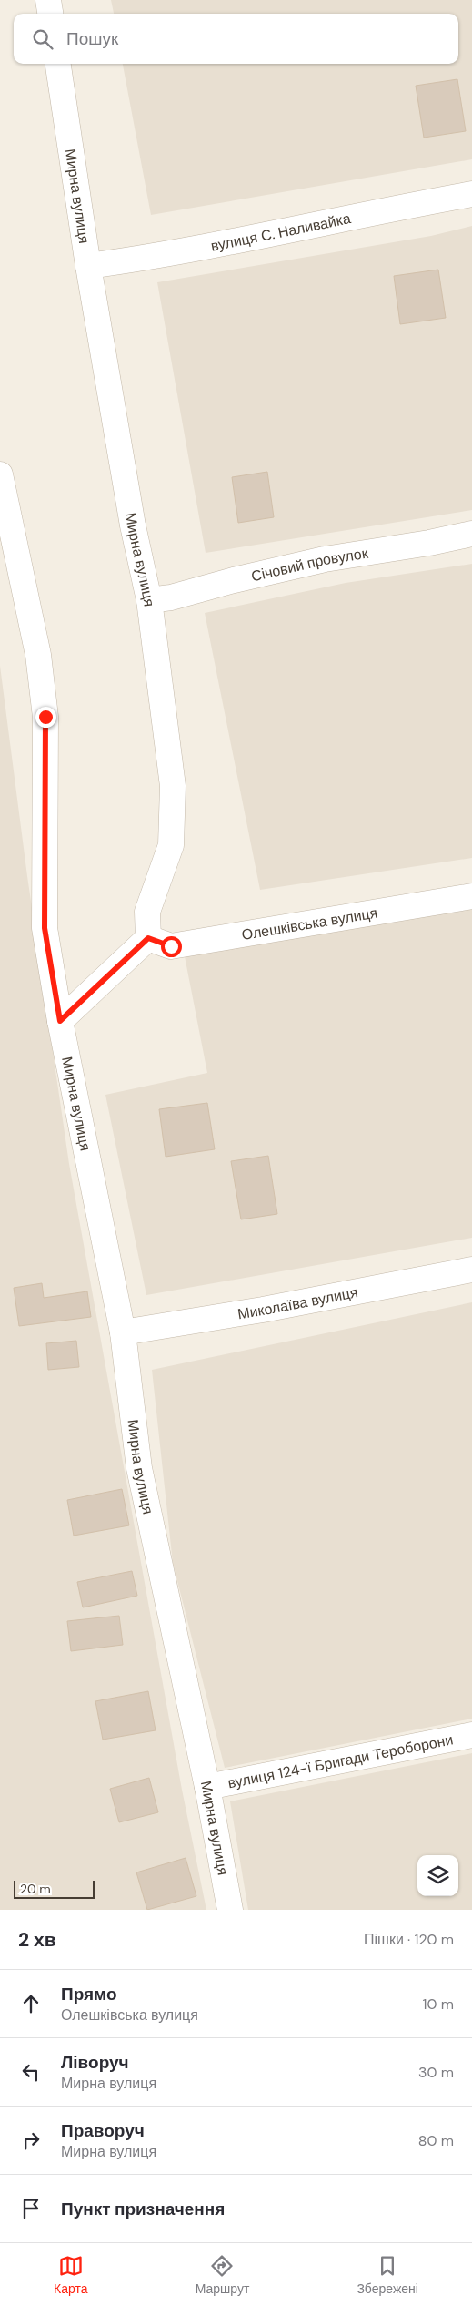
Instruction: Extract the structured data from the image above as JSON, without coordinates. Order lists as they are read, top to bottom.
{
  "streets": {
    "street": [
      "Мирна вулиця",
      "вулиця С. Наливайка",
      "Січовий провулок",
      "Олешківська вулиця",
      "Миколаїва вулиця",
      "вулиця 124-ї Бригади Тероборони"
    ]
  },
  "crossings": [
    ["Мирна вулиця", "вулиця С. Наливайка"],
    ["Мирна вулиця", "Січовий провулок"],
    ["Мирна вулиця", "Олешківська вулиця"],
    ["Мирна вулиця", "Миколаїва вулиця"],
    ["Мирна вулиця", "вулиця 124-ї Бригади Тероборони"]
  ],
  "scale_bar": "20 m",
  "page": {
    "search": "Пошук",
    "scale": "20 m",
    "heading": ["2 хв", "Пішки · 120 m"],
    "list": [
      ["Прямо", "Олешківська вулиця", "10 m"],
      ["Ліворуч", "Мирна вулиця", "30 m"],
      ["Праворуч", "Мирна вулиця", "80 m"],
      "Пункт призначення"
    ],
    "nav": ["Карта", "Маршрут", "Збережені"]
  }
}
